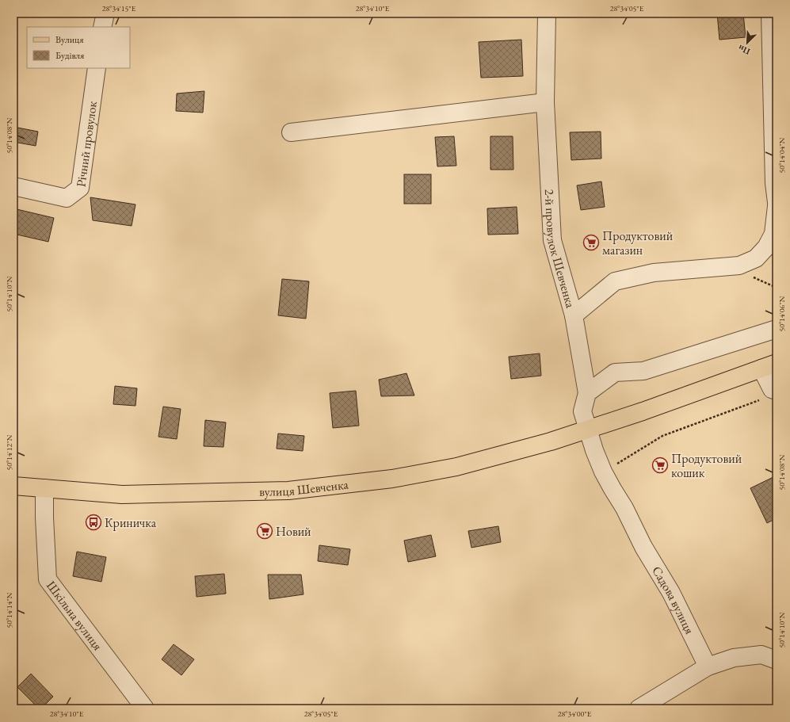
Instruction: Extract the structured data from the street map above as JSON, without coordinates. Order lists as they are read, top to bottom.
{
  "streets": {
    "main road": ["вулиця Шевченка"],
    "street": [
      "Річний провулок",
      "2-й провулок Шевченка",
      "Садова вулиця",
      "Шкільна вулиця"
    ]
  },
  "crossings": [
    ["2-й провулок Шевченка", "Садова вулиця"],
    ["вулиця Шевченка", "Садова вулиця"],
    ["вулиця Шевченка", "Шкільна вулиця"]
  ],
  "places": {
    "supermarket": ["Продуктовий магазин", "Продуктовий кошик", "Новий"],
    "bus stop": ["Криничка"]
  },
  "legend": ["Вулиця", "Будівля"],
  "north": "bottom left",
  "coordinates": [
    "28°34'15\"E",
    "28°34'10\"E",
    "28°34'05\"E",
    "50°14'08\"N",
    "50°14'04\"N",
    "50°14'10\"N",
    "50°14'06\"N",
    "50°14'12\"N",
    "50°14'14\"N",
    "28°34'00\"E"
  ]
}
